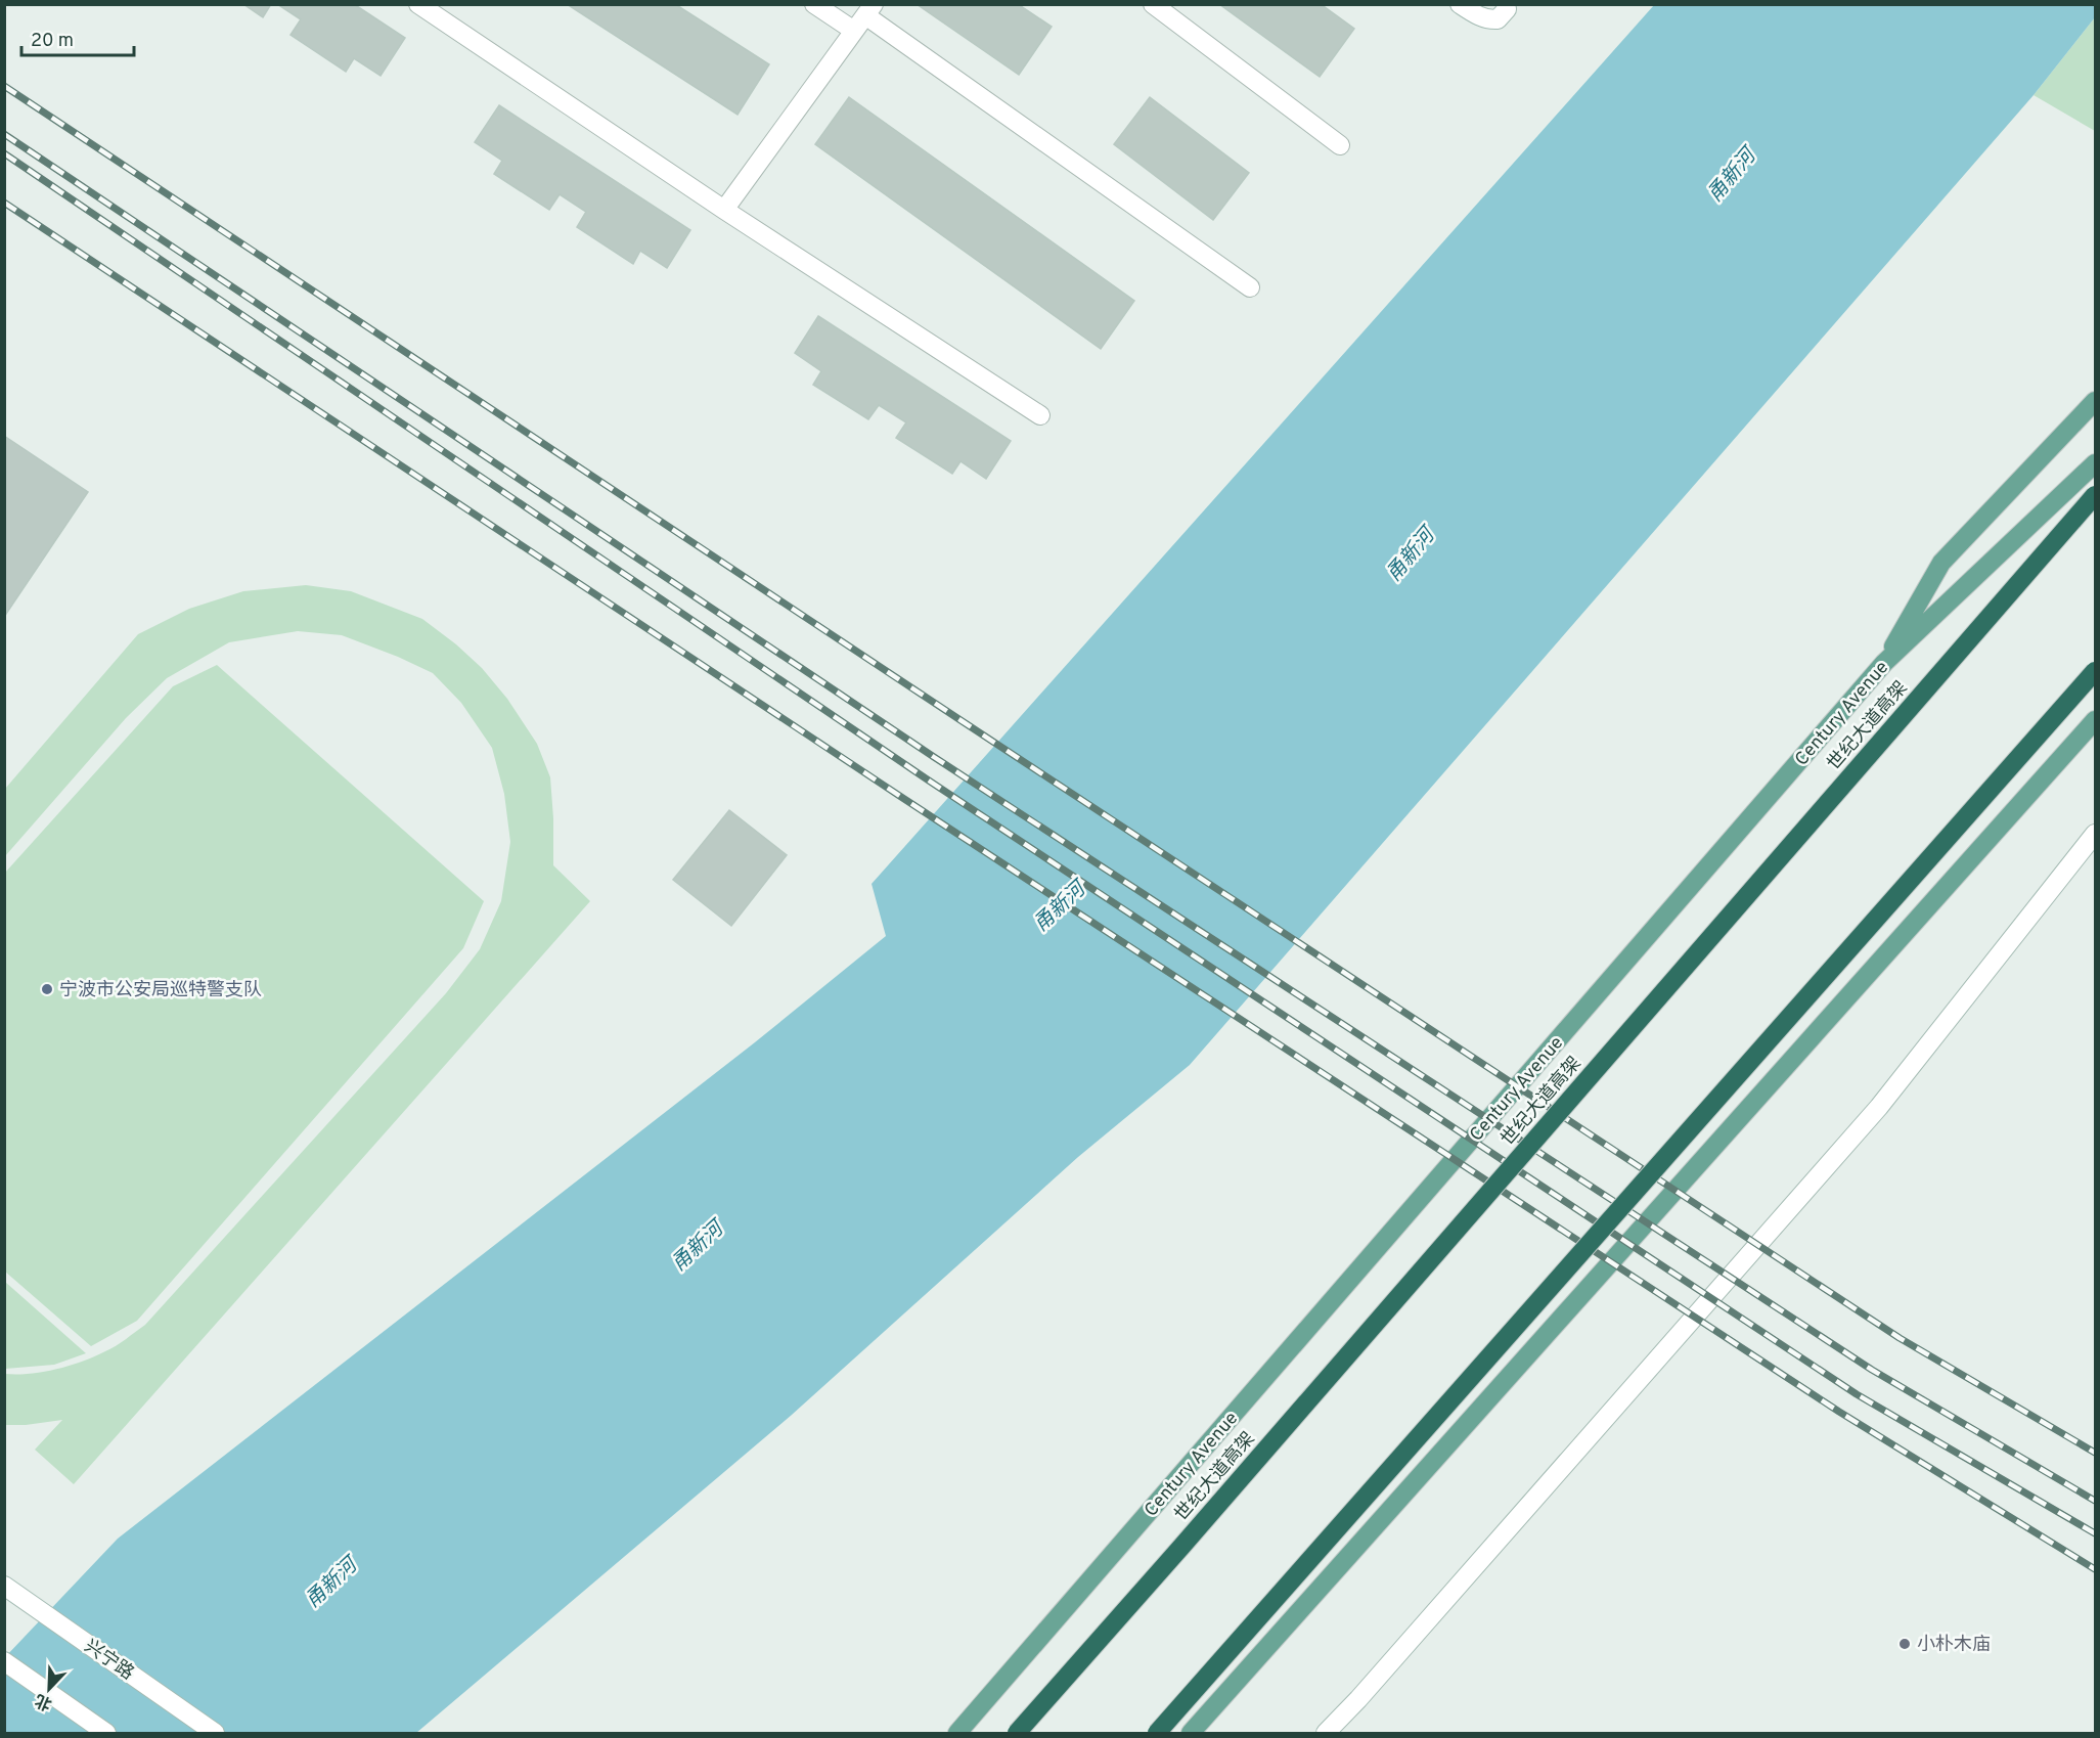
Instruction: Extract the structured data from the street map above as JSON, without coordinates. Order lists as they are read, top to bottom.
{
  "streets": {
    "highway": ["世纪大道高架"],
    "main road": ["Century Avenue"],
    "street": ["兴宁路"]
  },
  "water": ["甬新河"],
  "places": ["宁波市公安局巡特警支队", "小朴木庙"],
  "scale_bar": "20 m",
  "north": "bottom left"
}
